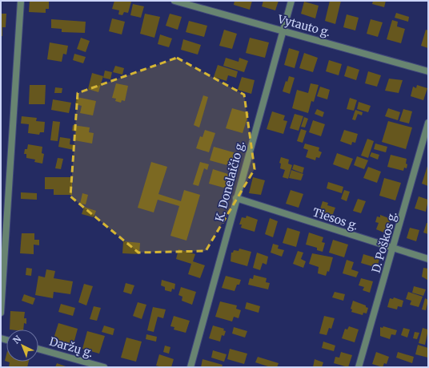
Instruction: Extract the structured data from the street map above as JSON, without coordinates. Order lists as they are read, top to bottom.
{
  "streets": {
    "street": [
      "Vytauto g.",
      "K. Donelaičio g.",
      "Tiesos g.",
      "D. Poškos g.",
      "Daržų g."
    ]
  },
  "crossings": [
    ["Vytauto g.", "K. Donelaičio g."],
    ["K. Donelaičio g.", "Tiesos g."],
    ["Tiesos g.", "D. Poškos g."]
  ],
  "north": "top left"
}
